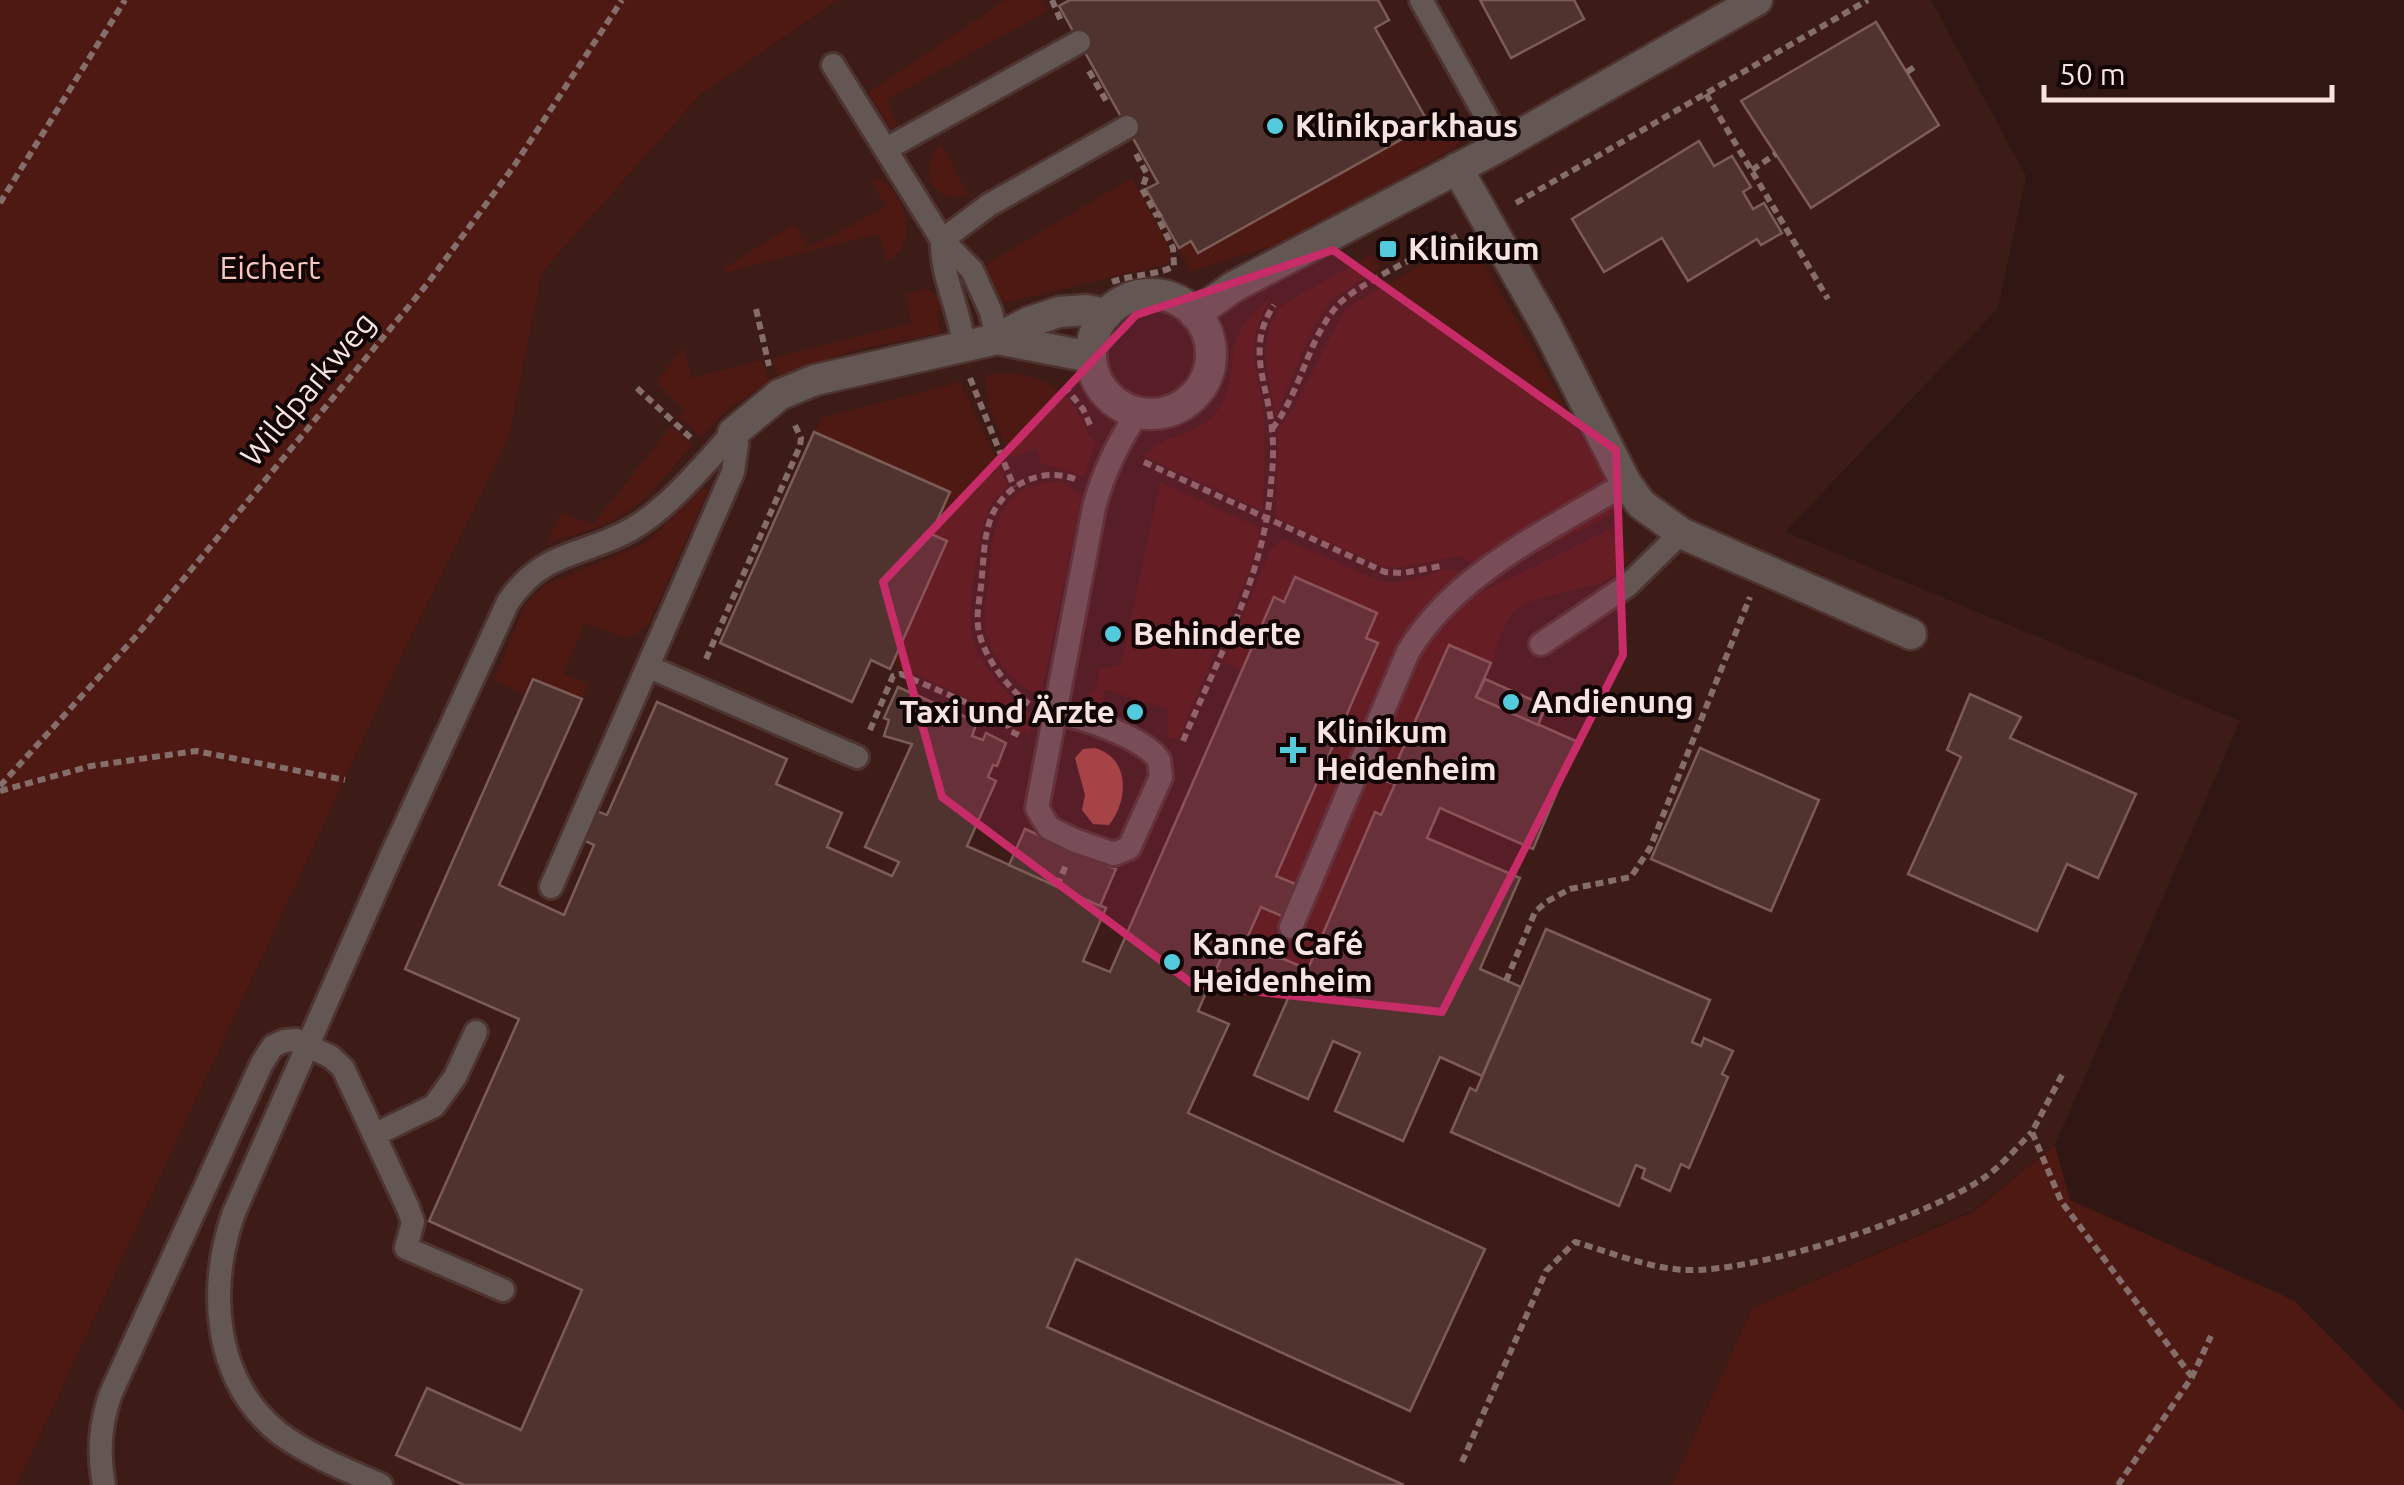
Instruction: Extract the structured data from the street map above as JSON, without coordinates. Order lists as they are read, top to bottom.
{
  "streets": {
    "path": ["Wildparkweg"]
  },
  "parks": ["Eichert"],
  "places": {
    "other": [
      "Klinikparkhaus",
      "Behinderte",
      "Andienung",
      "Taxi und Ärzte",
      "Kanne Café Heidenheim"
    ],
    "transit": ["Klinikum"],
    "health": ["Klinikum Heidenheim"]
  },
  "scale_bar": "50 m"
}
